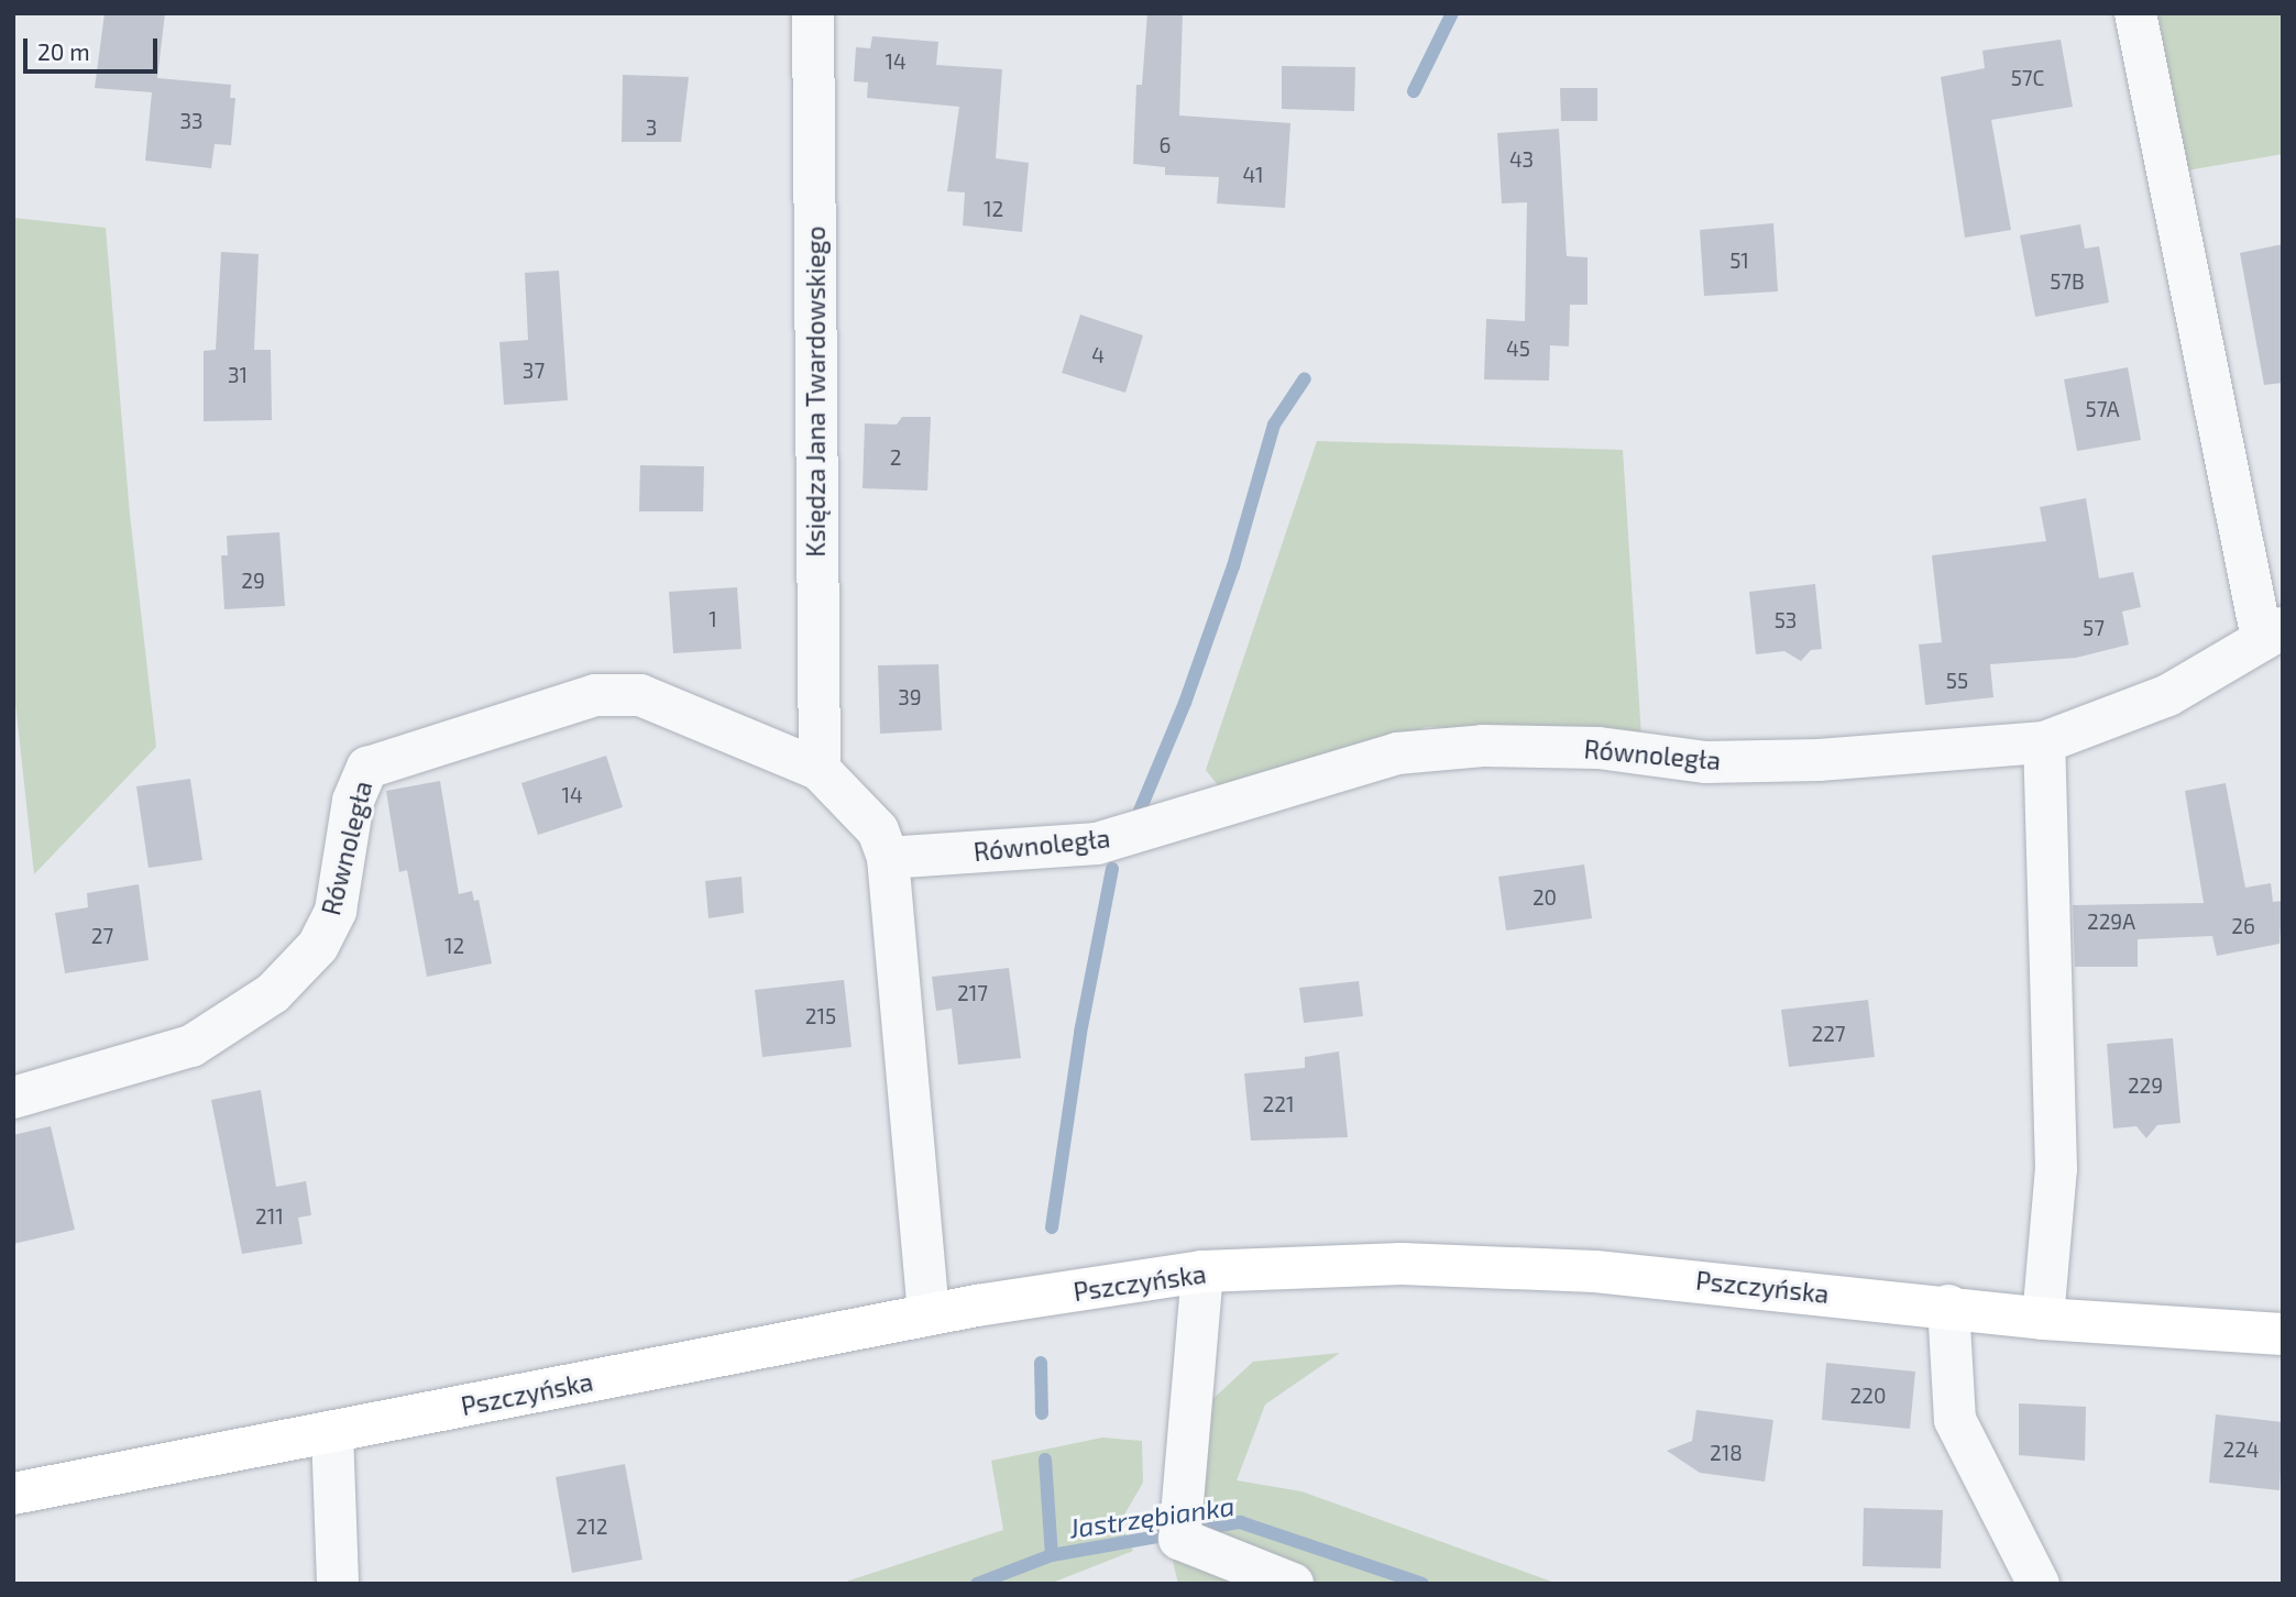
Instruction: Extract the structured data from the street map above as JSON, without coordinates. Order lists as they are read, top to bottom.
{
  "streets": {
    "street": ["Księdza Jana Twardowskiego", "Równoległa", "Pszczyńska"]
  },
  "crossings": [
    ["Księdza Jana Twardowskiego", "Równoległa"]
  ],
  "water": ["Jastrzębianka"],
  "house_numbers": [
    "14",
    "57C",
    "33",
    "3",
    "6",
    "43",
    "41",
    "12",
    "51",
    "57B",
    "45",
    "4",
    "37",
    "31",
    "57A",
    "2",
    "29",
    "1",
    "53",
    "57",
    "55",
    "39",
    "14",
    "20",
    "229A",
    "26",
    "27",
    "12",
    "217",
    "215",
    "227",
    "229",
    "221",
    "211",
    "220",
    "224",
    "218",
    "212"
  ],
  "scale_bar": "20 m"
}
